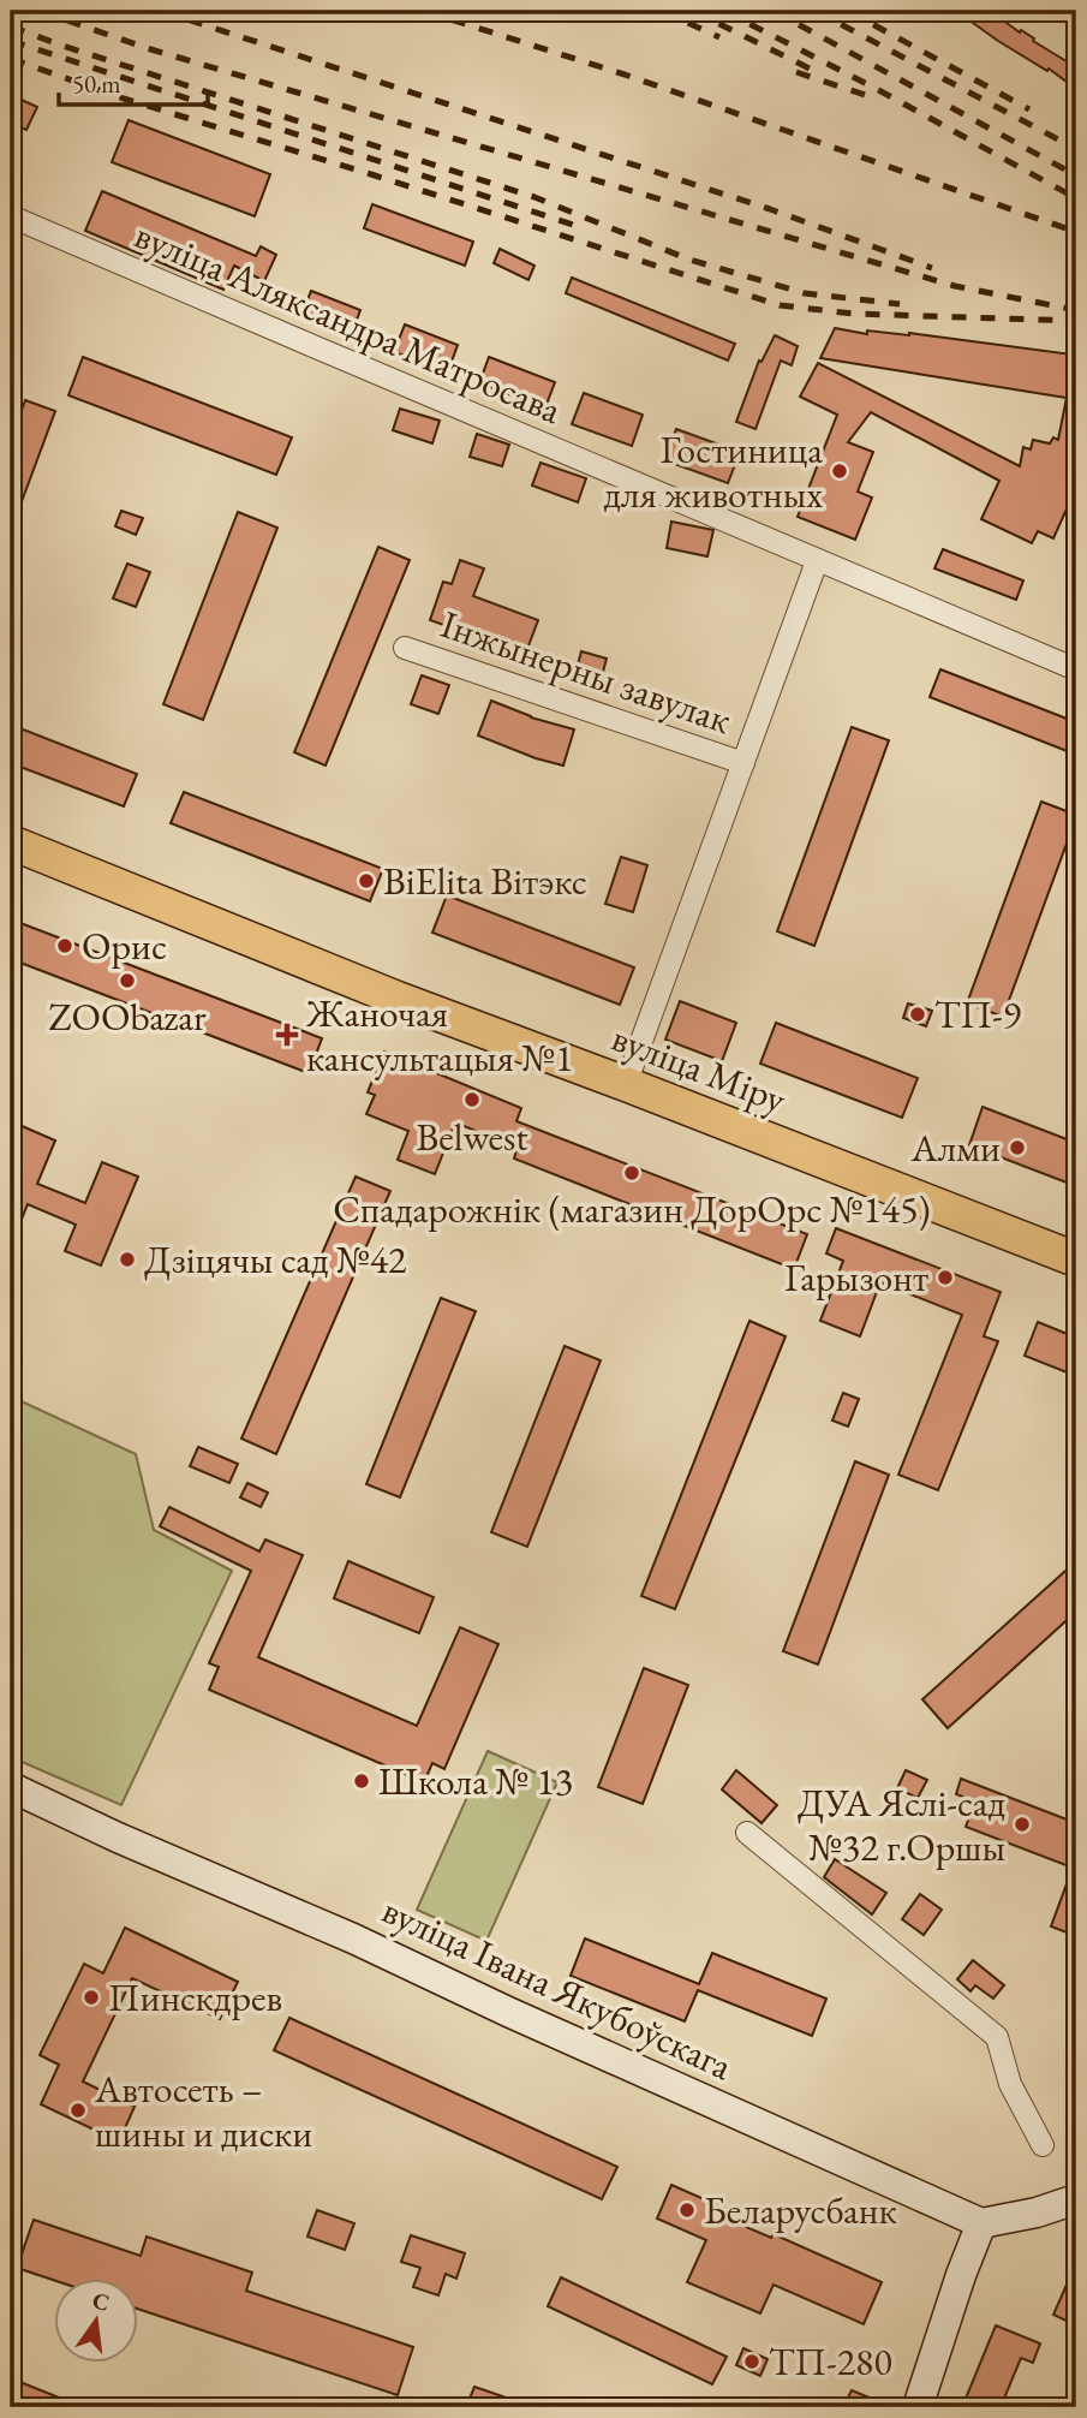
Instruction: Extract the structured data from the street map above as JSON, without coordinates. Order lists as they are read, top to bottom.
{
  "streets": {
    "main road": ["вуліца Міру"],
    "street": ["вуліца Аляксандра Матросава", "Інжынерны завулак", "вуліца Івана Якубоўскага"]
  },
  "places": {
    "other": [
      "Гостиница для животных",
      "ВiElita Вітэкс",
      "Орис",
      "ZOObazar",
      "ТП-9",
      "Belwest",
      "Алми",
      "Спадарожнік (магазин ДорОрс №145)",
      "Дзіцячы сад №42",
      "Гарызонт",
      "Школа № 13",
      "ДУА Яслі-сад №32 г.Оршы",
      "Пинскдрев",
      "Автосеть – шины и диски",
      "Беларусбанк",
      "ТП-280"
    ],
    "health": ["Жаночая кансультацыя №1"]
  },
  "scale_bar": "50 m",
  "north": "top"
}
